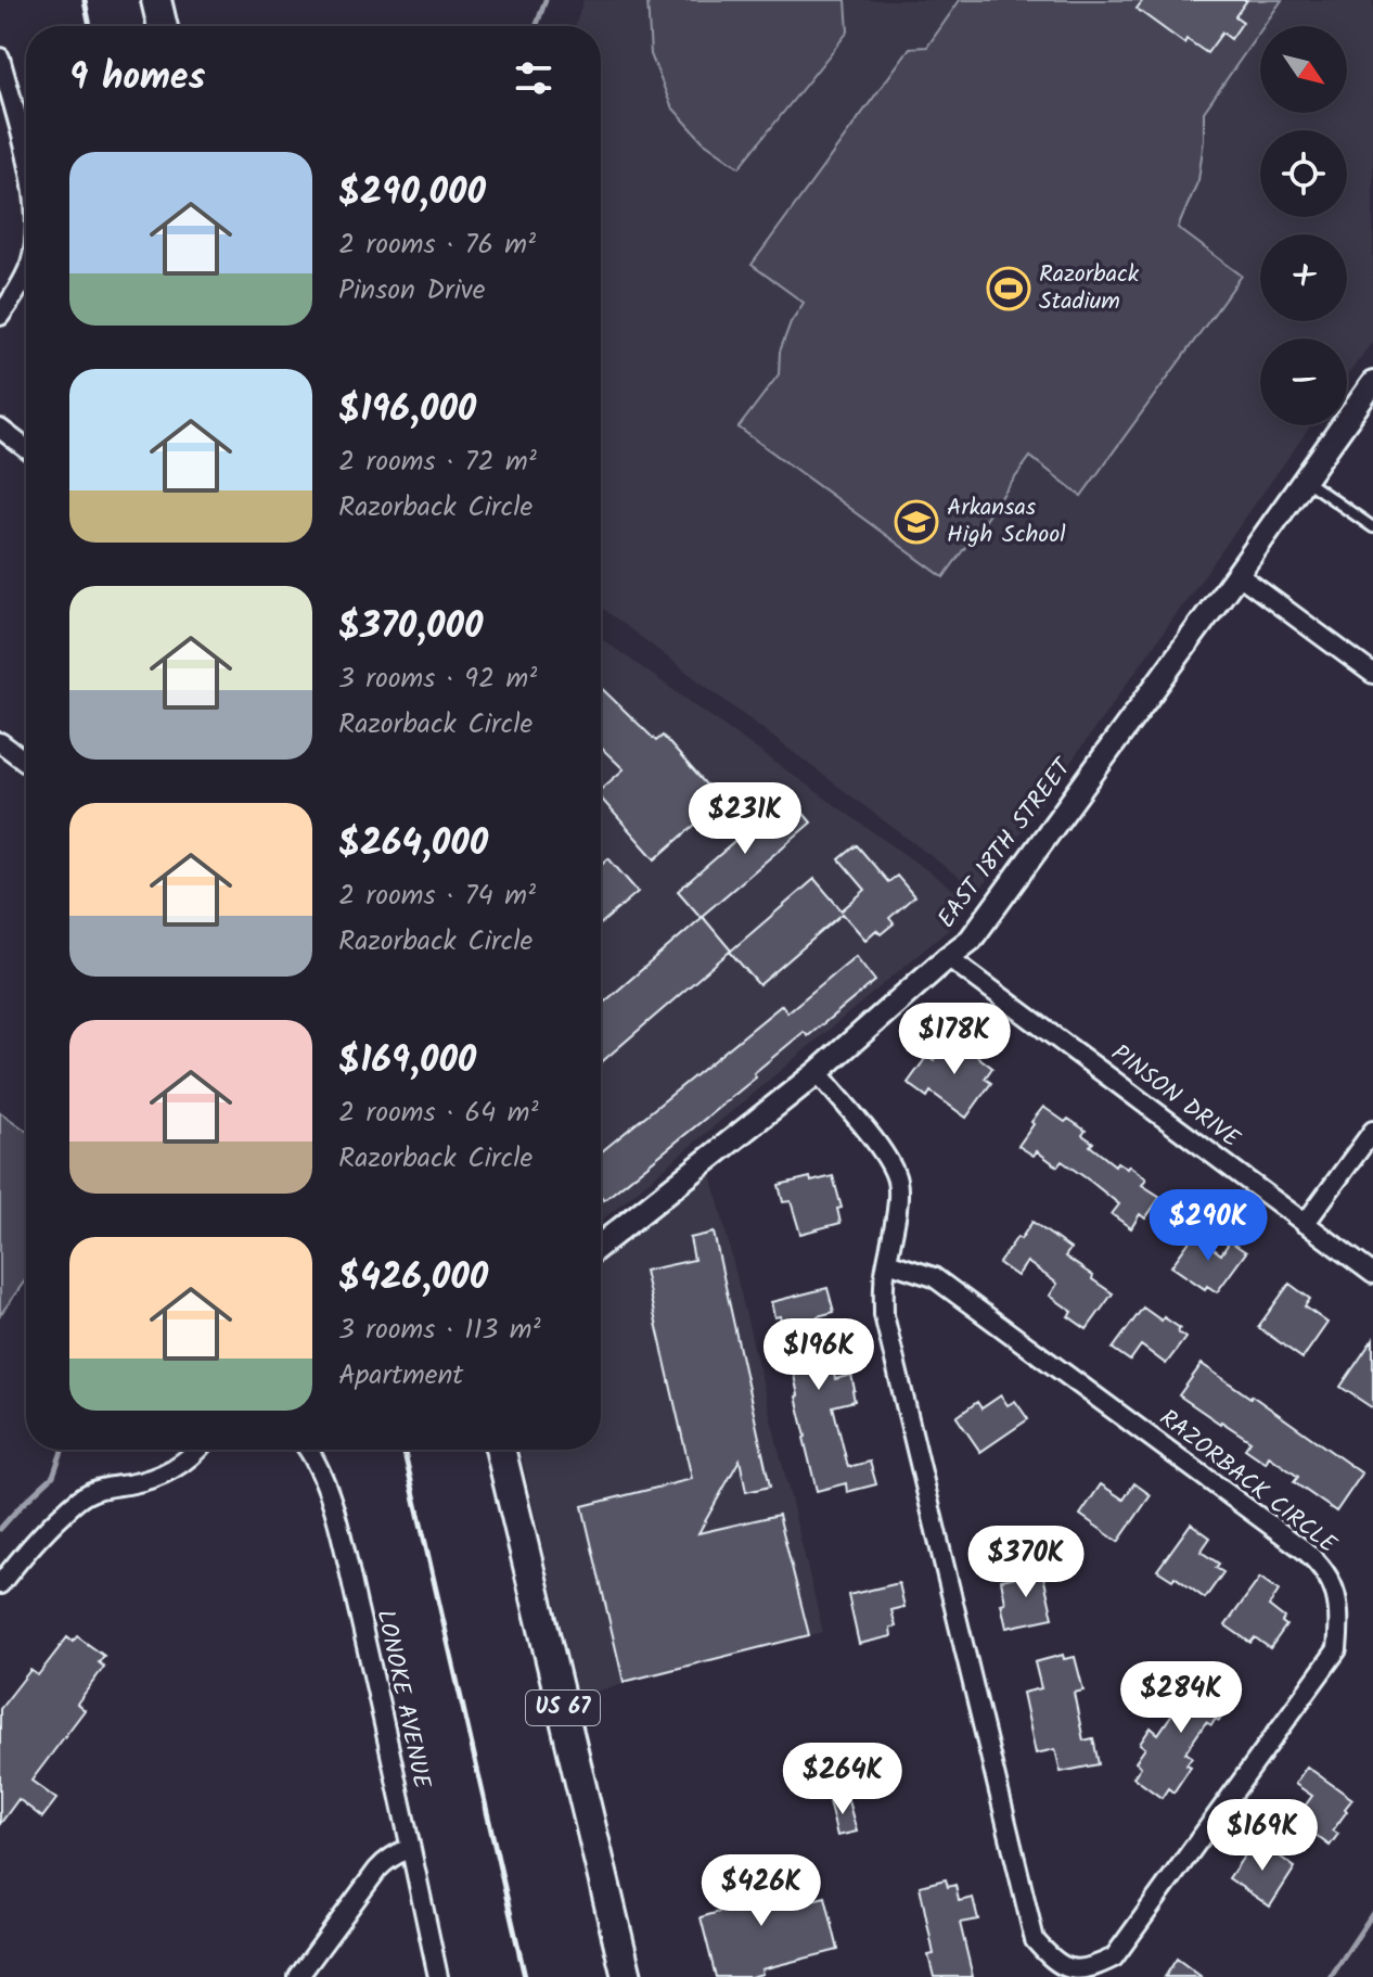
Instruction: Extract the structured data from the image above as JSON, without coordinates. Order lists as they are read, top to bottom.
{
  "streets": {
    "main road": ["US 67"],
    "street": [
      "EAST 18TH STREET",
      "PINSON DRIVE",
      "RAZORBACK CIRCLE",
      "LONOKE AVENUE"
    ]
  },
  "crossings": [
    ["EAST 18TH STREET", "PINSON DRIVE"],
    ["EAST 18TH STREET", "RAZORBACK CIRCLE"]
  ],
  "places": {
    "sports": ["Razorback Stadium"],
    "school or university": ["Arkansas High School"]
  },
  "north": "bottom right",
  "page": {
    "map_buttons": ["+", "−"],
    "heading": "9 homes",
    "list": [
      {
        "name": "$290,000",
        "note": "2 rooms · 76 m² · Pinson Drive"
      },
      {
        "name": "$196,000",
        "note": "2 rooms · 72 m² · Razorback Circle"
      },
      {
        "name": "$370,000",
        "note": "3 rooms · 92 m² · Razorback Circle"
      },
      {
        "name": "$264,000",
        "note": "2 rooms · 74 m² · Razorback Circle"
      },
      {
        "name": "$169,000",
        "note": "2 rooms · 64 m² · Razorback Circle"
      },
      {
        "name": "$426,000",
        "note": "3 rooms · 113 m² · Apartment"
      }
    ],
    "price": [
      "$231K",
      "$178K",
      "$290K",
      "$196K",
      "$370K",
      "$284K",
      "$264K",
      "$169K",
      "$426K"
    ]
  }
}
